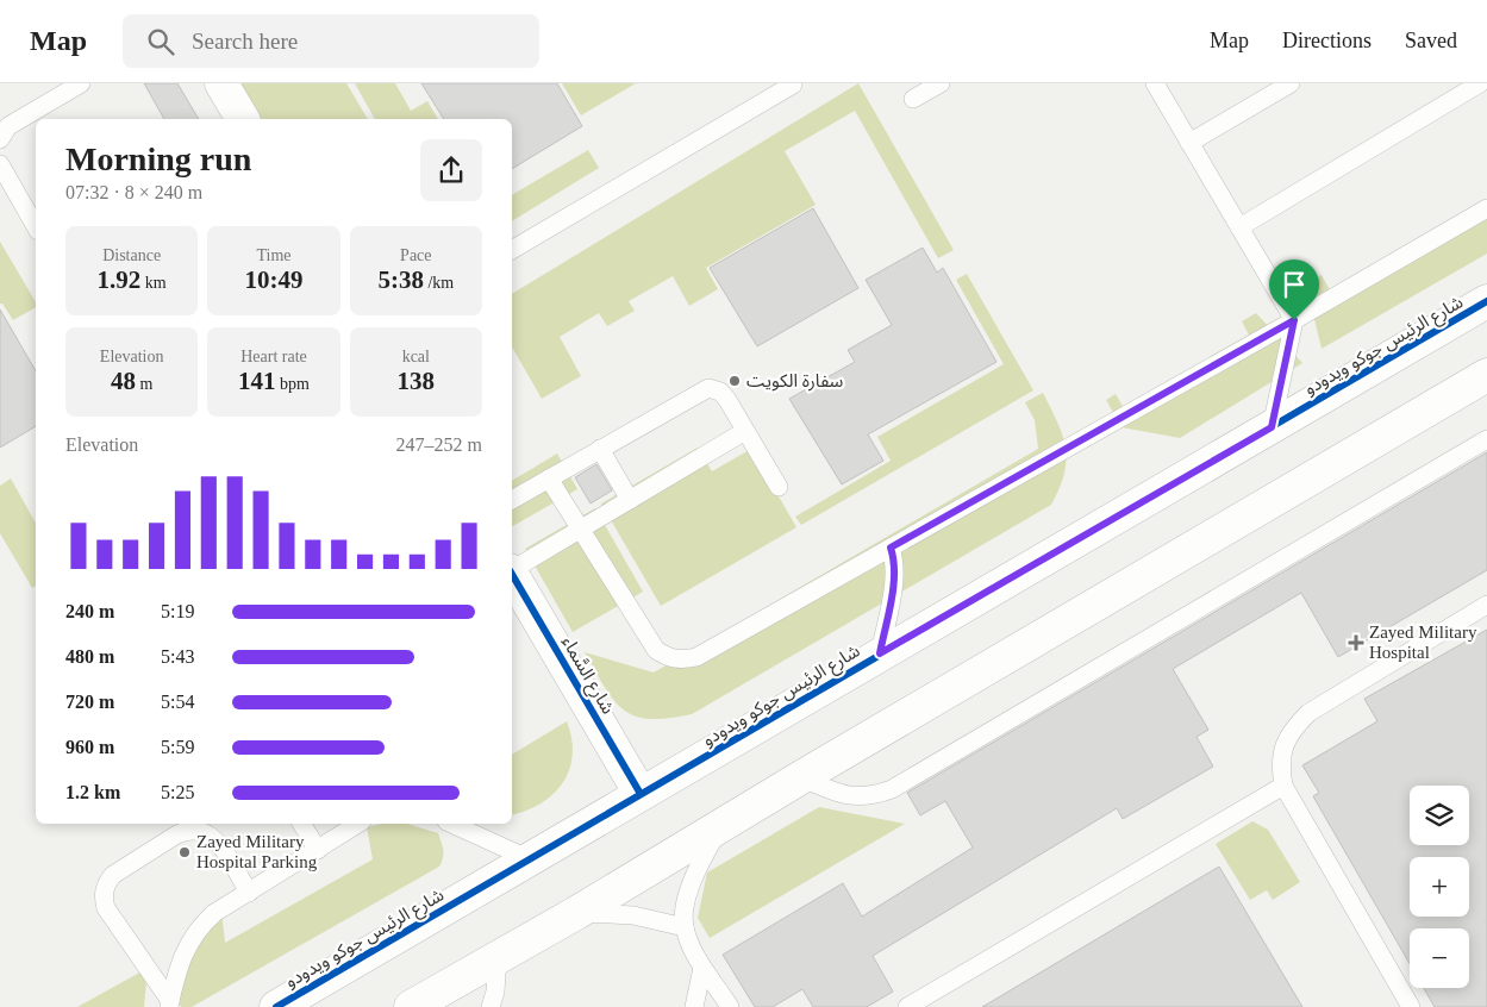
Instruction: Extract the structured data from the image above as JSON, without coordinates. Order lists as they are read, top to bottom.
{
  "streets": {
    "street": ["شارع الرئيس جوكو ويدودو", "شارع السَّماء"]
  },
  "crossings": [
    ["شارع الرئيس جوكو ويدودو", "شارع السَّماء"]
  ],
  "places": {
    "other": ["سفارة الكويت", "Zayed Military Hospital Parking"],
    "health": ["Zayed Military Hospital"]
  },
  "page": {
    "header": "Map",
    "search": "Search here",
    "nav": ["Map", "Directions", "Saved"],
    "heading": ["Morning run", "07:32 · 8 × 240 m"],
    "stats": [
      ["Distance", "1.92 km"],
      ["Time", "10:49"],
      ["Pace", "5:38 /km"],
      ["Elevation", "48 m"],
      ["Heart rate", "141 bpm"],
      ["kcal", "138"]
    ],
    "chart": ["Elevation", "247–252 m"],
    "list": [
      {
        "name": "240 m",
        "note": "5:19"
      },
      {
        "name": "480 m",
        "note": "5:43"
      },
      {
        "name": "720 m",
        "note": "5:54"
      },
      {
        "name": "960 m",
        "note": "5:59"
      },
      {
        "name": "1.2 km",
        "note": "5:25"
      }
    ],
    "map_buttons": ["+", "−"]
  }
}
